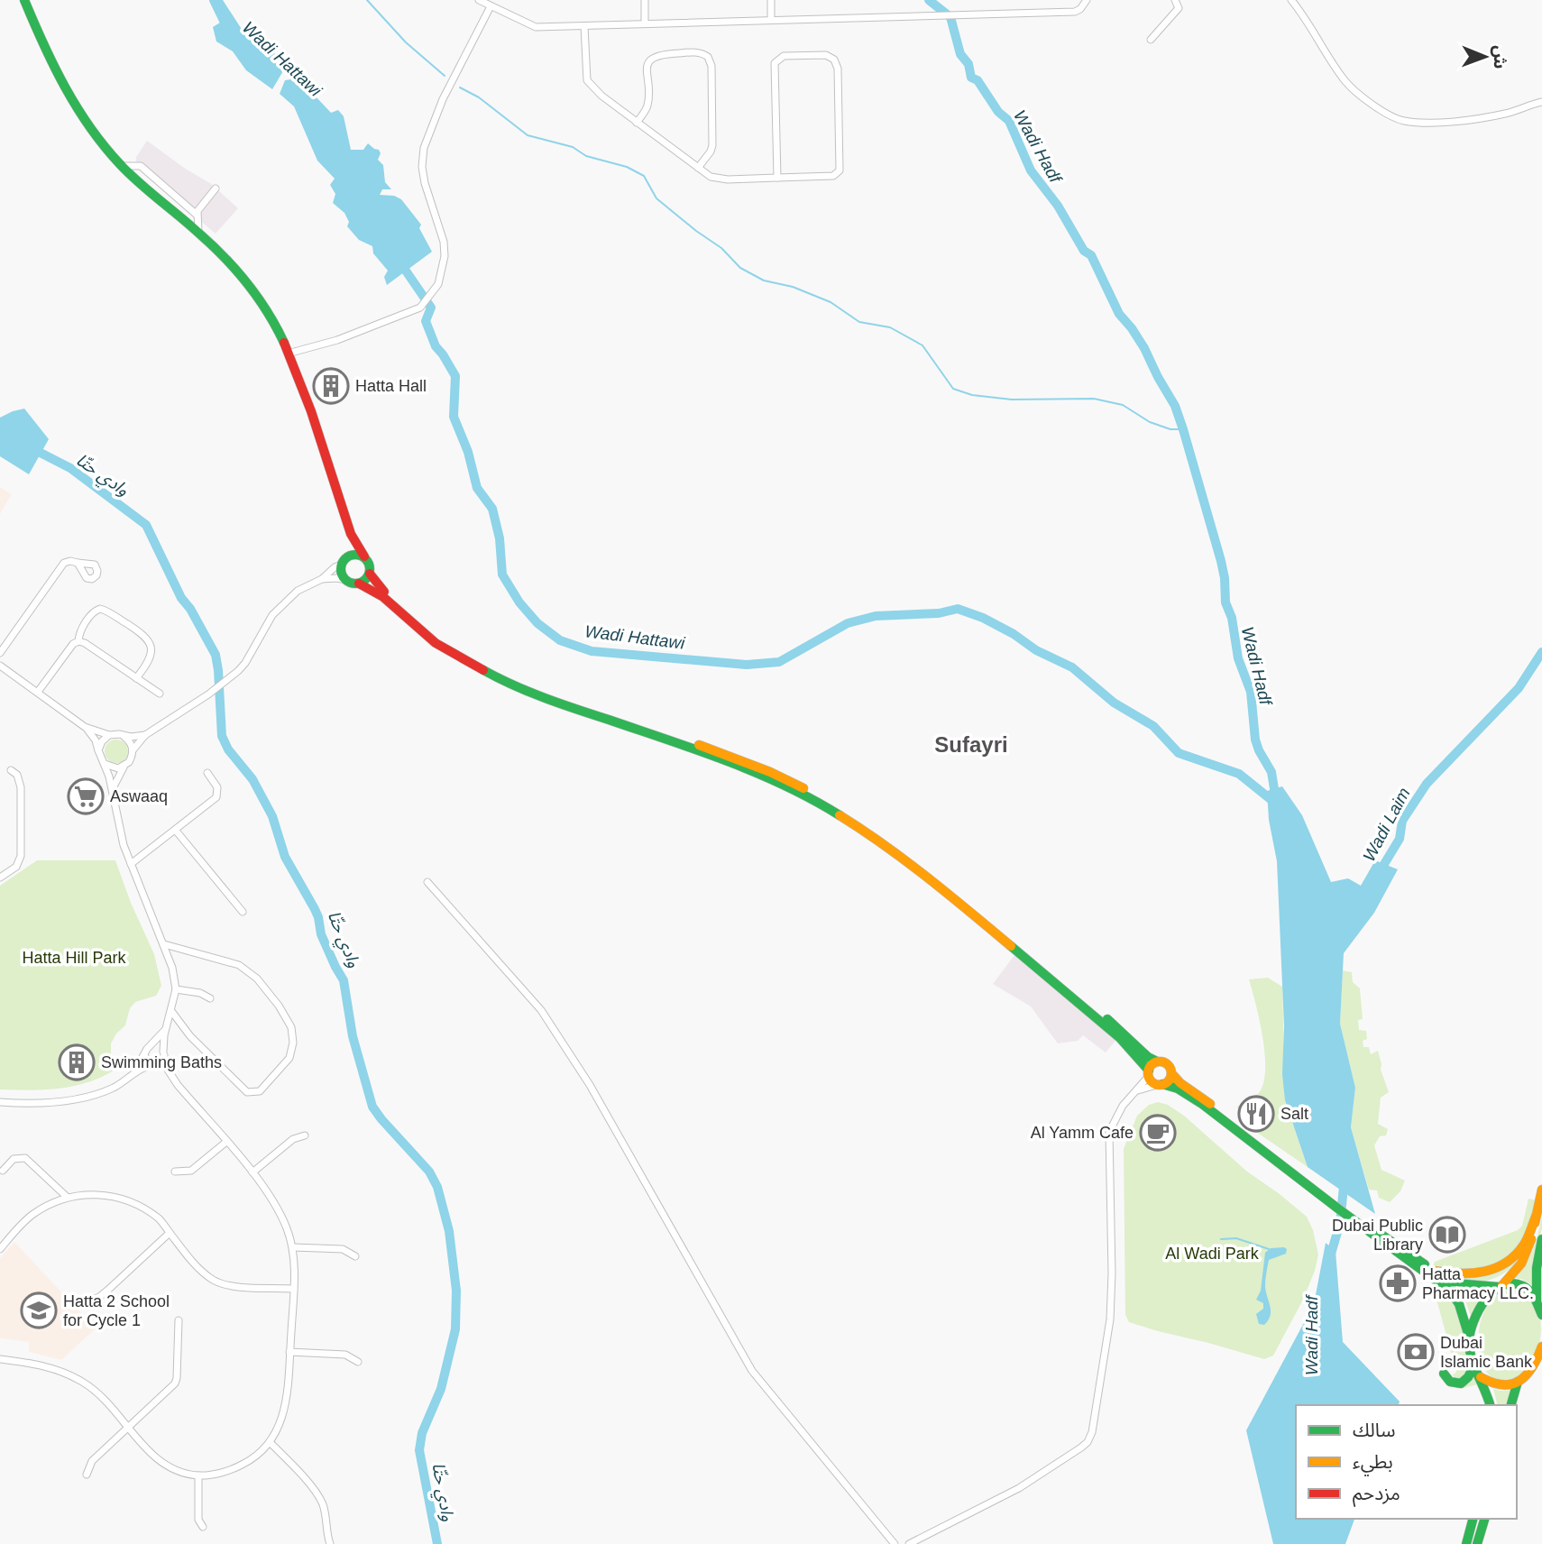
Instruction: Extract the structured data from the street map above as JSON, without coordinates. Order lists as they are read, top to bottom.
{
  "districts": ["Sufayri"],
  "water": [
    "Wadi Hattawi",
    "Wadi Hadf",
    "وادي حتّا",
    "Wadi Laim"
  ],
  "parks": ["Hatta Hill Park", "Al Wadi Park"],
  "places": {
    "building": ["Hatta Hall", "Swimming Baths"],
    "supermarket": ["Aswaaq"],
    "restaurant": ["Salt"],
    "cafe": ["Al Yamm Cafe"],
    "library": ["Dubai Public Library"],
    "pharmacy": ["Hatta Pharmacy LLC."],
    "school or university": ["Hatta 2 School for Cycle 1"],
    "bank": ["Dubai Islamic Bank"]
  },
  "legend": ["سالك", "بطيء", "مزدحم"],
  "north": "right"
}
